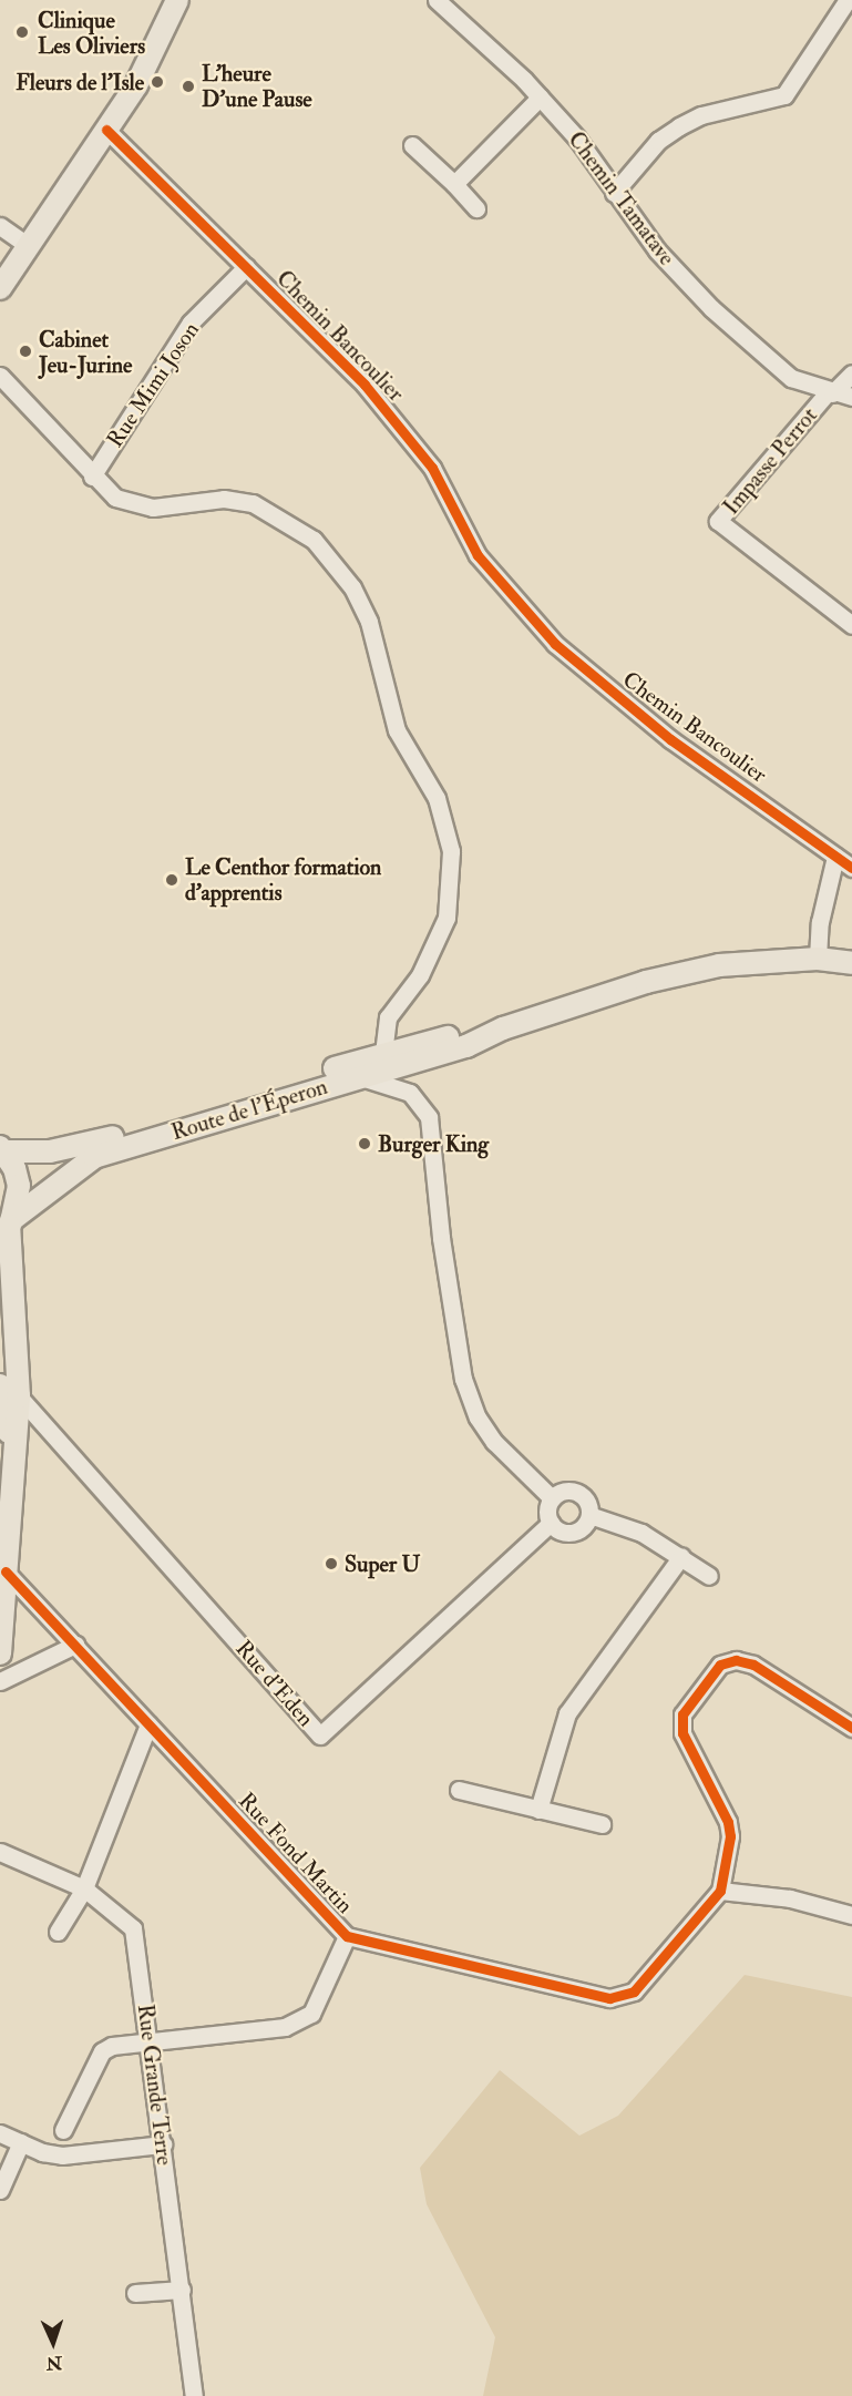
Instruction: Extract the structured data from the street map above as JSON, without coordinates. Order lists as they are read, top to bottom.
{
  "streets": {
    "main road": ["Route de l'Éperon"],
    "street": [
      "Chemin Tamatave",
      "Chemin Bancoulier",
      "Rue Mimi Joson",
      "Impasse Perrot",
      "Rue d'Eden",
      "Rue Fond Martin",
      "Rue Grande Terre"
    ]
  },
  "crossings": [
    ["Chemin Tamatave", "Impasse Perrot"],
    ["Chemin Bancoulier", "Rue Mimi Joson"]
  ],
  "places": [
    "Clinique Les Oliviers",
    "Fleurs de l'Isle",
    "L'heure D'une Pause",
    "Cabinet Jeu-Jurine",
    "Le Centhor formation d'apprentis",
    "Burger King",
    "Super U"
  ],
  "north": "bottom"
}
